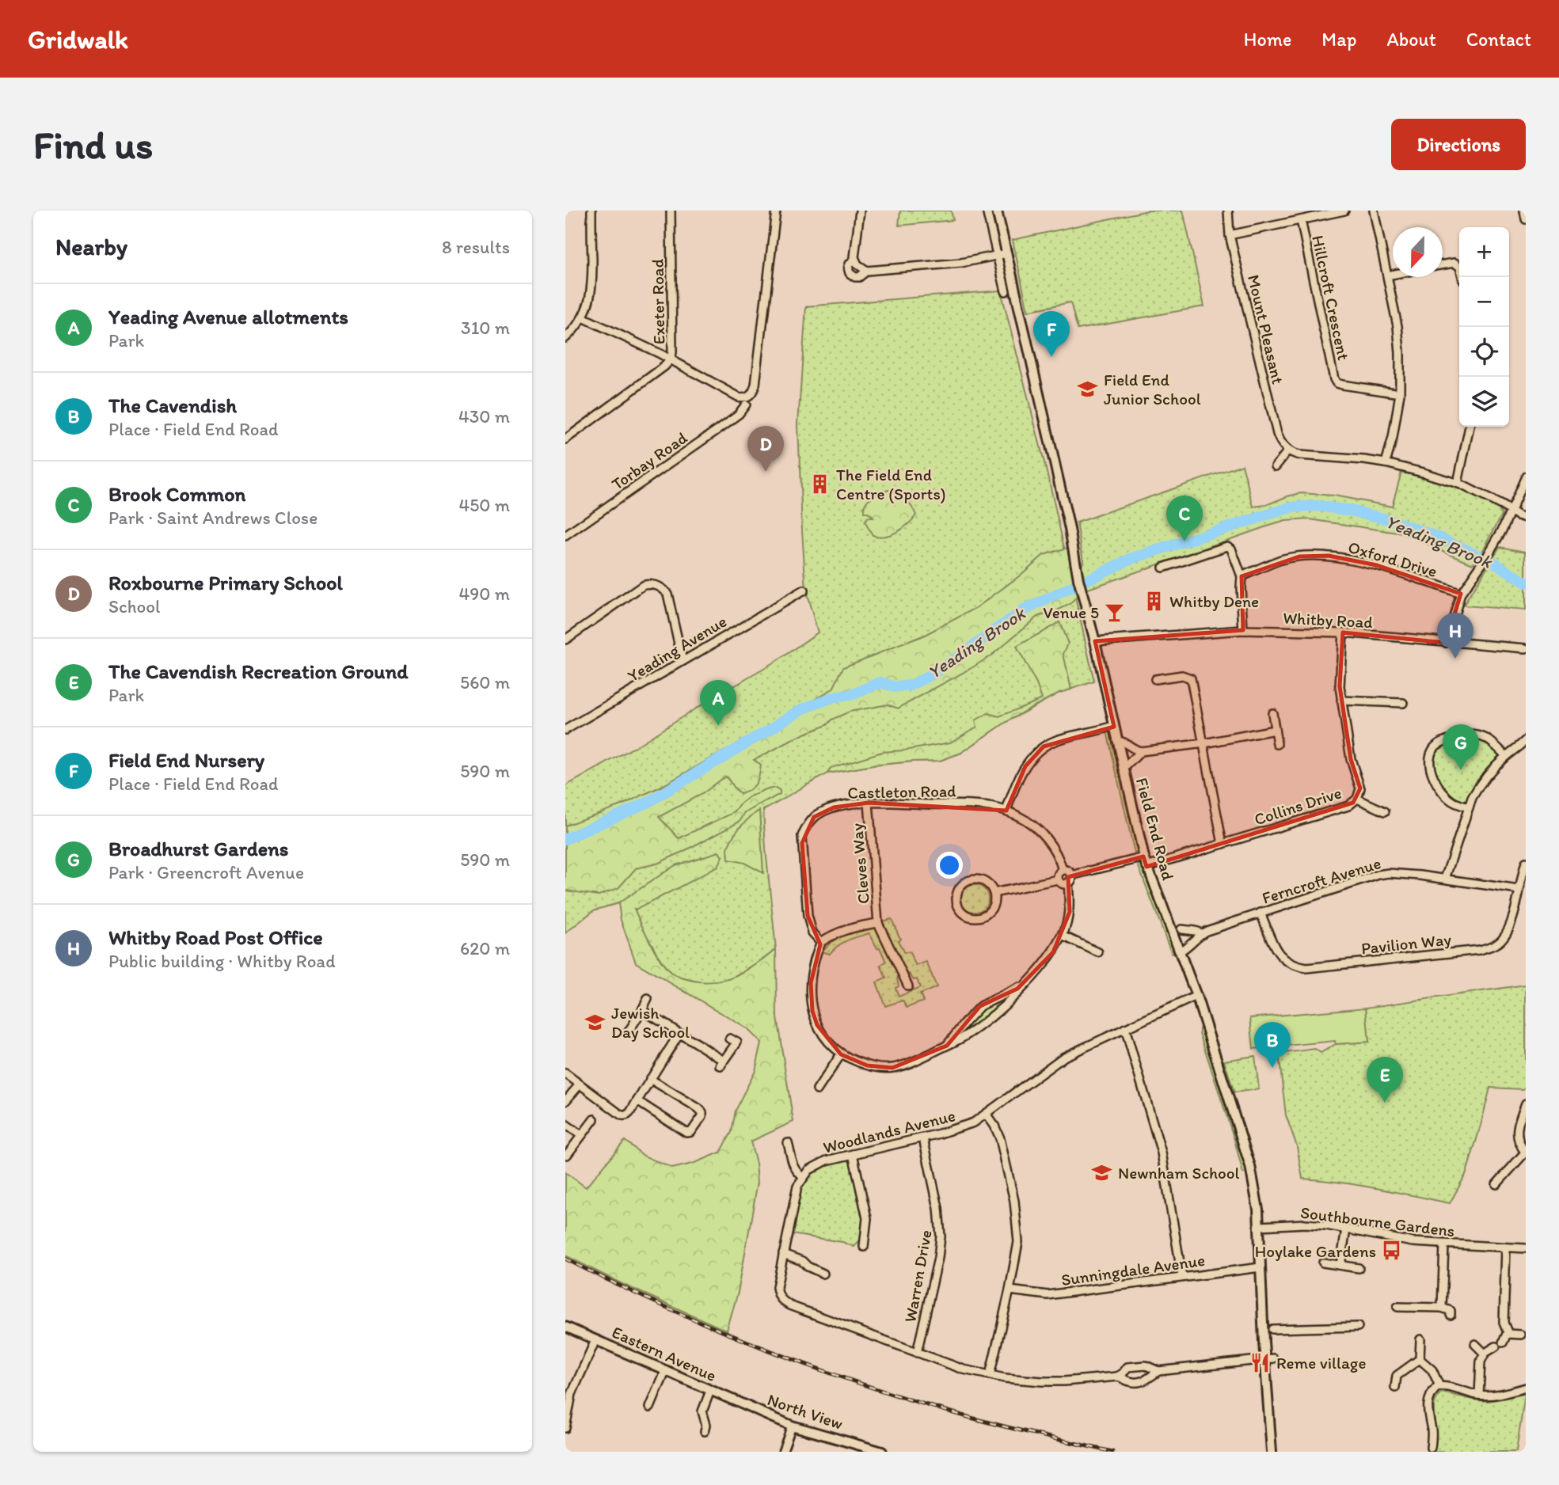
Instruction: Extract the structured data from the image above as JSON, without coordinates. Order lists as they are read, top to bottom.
{
  "streets": {
    "street": [
      "Hillcroft Crescent",
      "Exeter Road",
      "Mount Pleasant",
      "Torbay Road",
      "Oxford Drive",
      "Whitby Road",
      "Yeading Avenue",
      "Castleton Road",
      "Collins Drive",
      "Field End Road",
      "Cleves Way",
      "Ferncroft Avenue",
      "Pavilion Way",
      "Woodlands Avenue",
      "Southbourne Gardens",
      "Sunningdale Avenue",
      "Warren Drive",
      "Eastern Avenue",
      "North View"
    ]
  },
  "crossings": [
    ["Whitby Road", "Collins Drive"],
    ["Whitby Road", "Field End Road"],
    ["Castleton Road", "Cleves Way"],
    ["Collins Drive", "Field End Road"],
    ["Field End Road", "Ferncroft Avenue"],
    ["Field End Road", "Woodlands Avenue"],
    ["Field End Road", "Southbourne Gardens"],
    ["Field End Road", "Sunningdale Avenue"],
    ["Ferncroft Avenue", "Pavilion Way"],
    ["Woodlands Avenue", "Warren Drive"],
    ["Eastern Avenue", "North View"]
  ],
  "water": ["Yeading Brook"],
  "places": {
    "school or university": ["Field End Junior School", "Jewish Day School", "Newnham School"],
    "building": ["The Field End Centre (Sports)", "Whitby Dene"],
    "bar": ["Venue 5"],
    "bus stop": ["Hoylake Gardens"],
    "restaurant": ["Reme village"]
  },
  "north": "bottom",
  "page": {
    "header": "Gridwalk",
    "nav": [
      "Home",
      "Map",
      "About",
      "Contact"
    ],
    "buttons": "Directions",
    "title": "Find us",
    "heading": ["Nearby", "8 results"],
    "map_buttons": ["+", "−"],
    "list": [
      {
        "mark": "A",
        "name": "Yeading Avenue allotments",
        "note": "Park",
        "value": "310 m"
      },
      {
        "mark": "B",
        "name": "The Cavendish",
        "note": "Place · Field End Road",
        "value": "430 m"
      },
      {
        "mark": "C",
        "name": "Brook Common",
        "note": "Park · Saint Andrews Close",
        "value": "450 m"
      },
      {
        "mark": "D",
        "name": "Roxbourne Primary School",
        "note": "School",
        "value": "490 m"
      },
      {
        "mark": "E",
        "name": "The Cavendish Recreation Ground",
        "note": "Park",
        "value": "560 m"
      },
      {
        "mark": "F",
        "name": "Field End Nursery",
        "note": "Place · Field End Road",
        "value": "590 m"
      },
      {
        "mark": "G",
        "name": "Broadhurst Gardens",
        "note": "Park · Greencroft Avenue",
        "value": "590 m"
      },
      {
        "mark": "H",
        "name": "Whitby Road Post Office",
        "note": "Public building · Whitby Road",
        "value": "620 m"
      }
    ],
    "pins": [
      "F",
      "D",
      "C",
      "H",
      "A",
      "G",
      "B",
      "E"
    ]
  }
}
